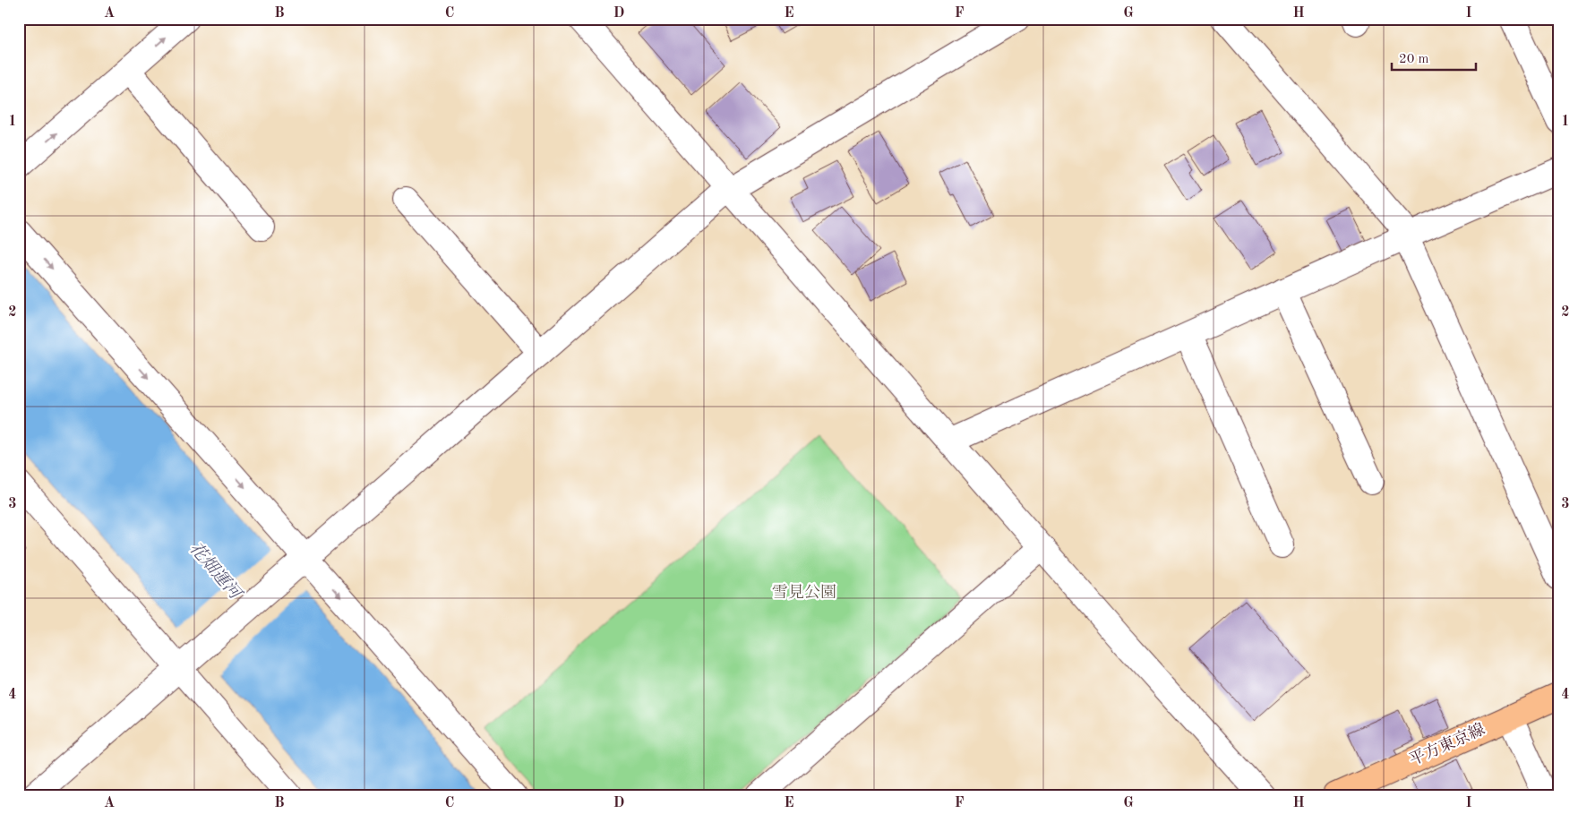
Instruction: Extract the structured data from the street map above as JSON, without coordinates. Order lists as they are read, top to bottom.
{
  "streets": {
    "main road": ["平方東京線"]
  },
  "water": ["花畑運河"],
  "parks": ["雪見公園"],
  "scale_bar": "20 m",
  "grid": {
    "columns": [
      "A",
      "B",
      "C",
      "D",
      "E",
      "F",
      "G",
      "H",
      "I"
    ],
    "rows": [
      "1",
      "2",
      "3",
      "4"
    ]
  }
}
